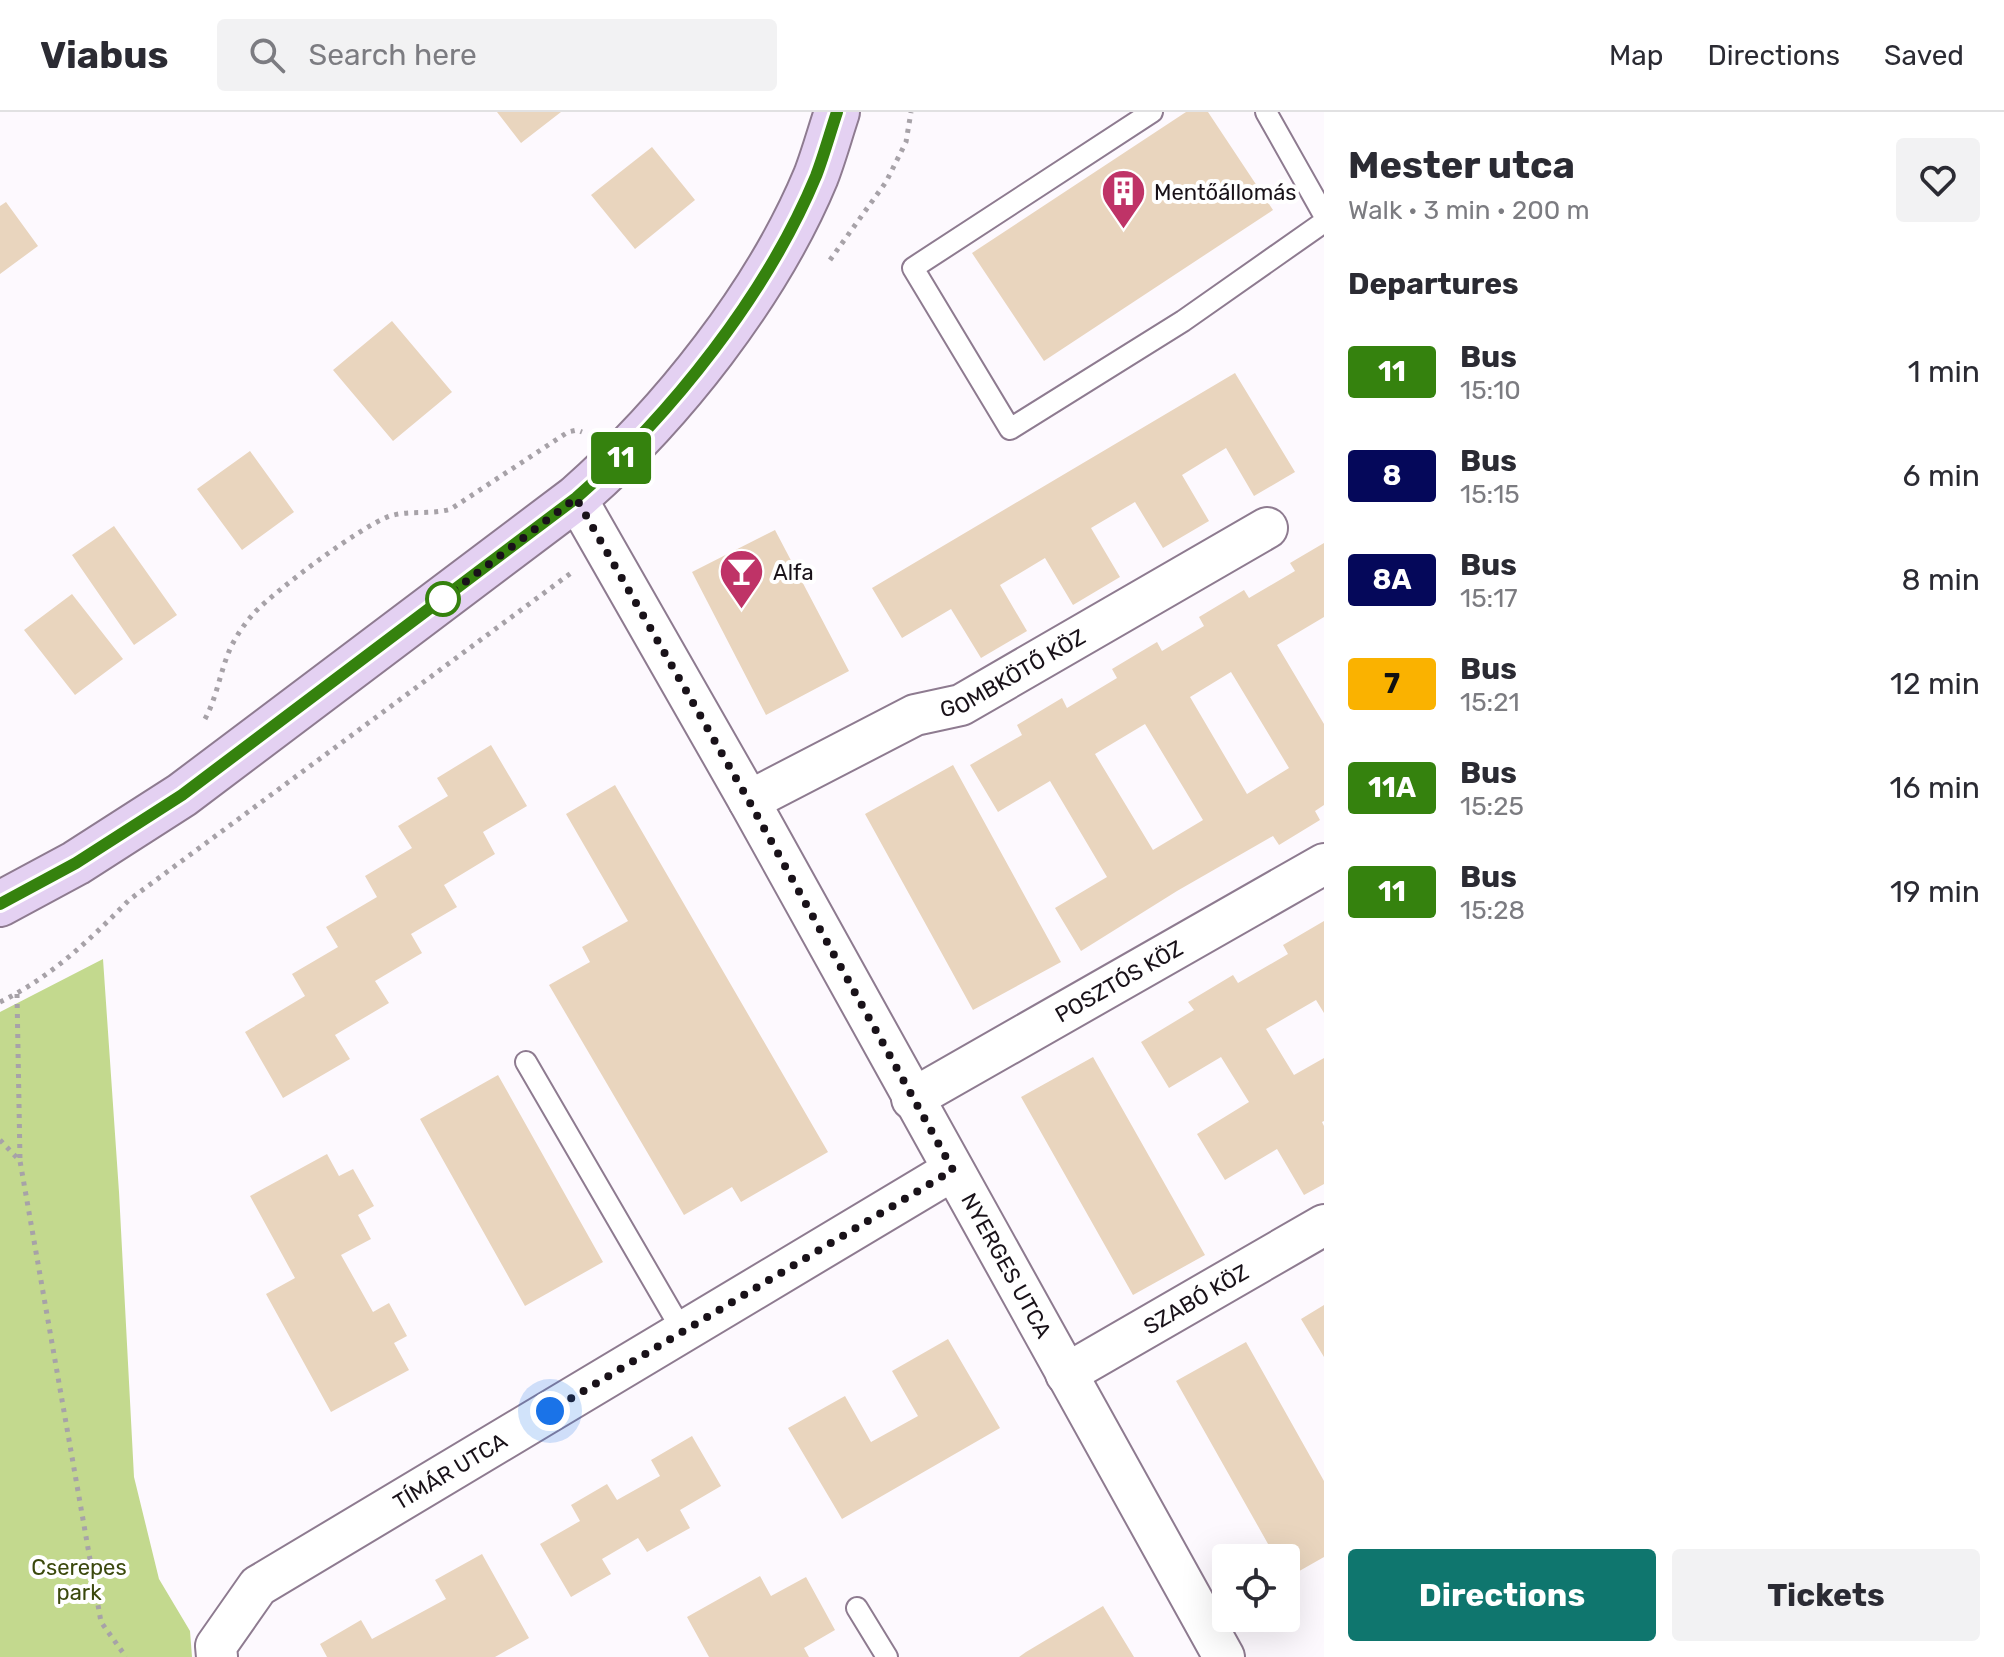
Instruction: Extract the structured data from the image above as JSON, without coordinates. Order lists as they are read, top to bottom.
{
  "streets": {
    "street": [
      "GOMBKÖTŐ KÖZ",
      "POSZTÓS KÖZ",
      "NYERGES UTCA",
      "SZABÓ KÖZ",
      "TÍMÁR UTCA"
    ]
  },
  "crossings": [
    ["GOMBKÖTŐ KÖZ", "NYERGES UTCA"],
    ["POSZTÓS KÖZ", "NYERGES UTCA"],
    ["NYERGES UTCA", "SZABÓ KÖZ"],
    ["NYERGES UTCA", "TÍMÁR UTCA"]
  ],
  "parks": ["Cserepes park"],
  "places": {
    "building": ["Mentőállomás"],
    "bar": ["Alfa"]
  },
  "lines": ["bus line 11"],
  "page": {
    "header": "Viabus",
    "search": "Search here",
    "nav": ["Map", "Directions", "Saved"],
    "on_map": "11",
    "heading": [
      ["Mester utca", "Walk · 3 min · 200 m"],
      "Departures"
    ],
    "list": [
      {
        "mark": "11",
        "name": "Bus",
        "note": "15:10",
        "value": "1 min"
      },
      {
        "mark": "8",
        "name": "Bus",
        "note": "15:15",
        "value": "6 min"
      },
      {
        "mark": "8A",
        "name": "Bus",
        "note": "15:17",
        "value": "8 min"
      },
      {
        "mark": "7",
        "name": "Bus",
        "note": "15:21",
        "value": "12 min"
      },
      {
        "mark": "11A",
        "name": "Bus",
        "note": "15:25",
        "value": "16 min"
      },
      {
        "mark": "11",
        "name": "Bus",
        "note": "15:28",
        "value": "19 min"
      }
    ],
    "buttons": ["Directions", "Tickets"]
  }
}
